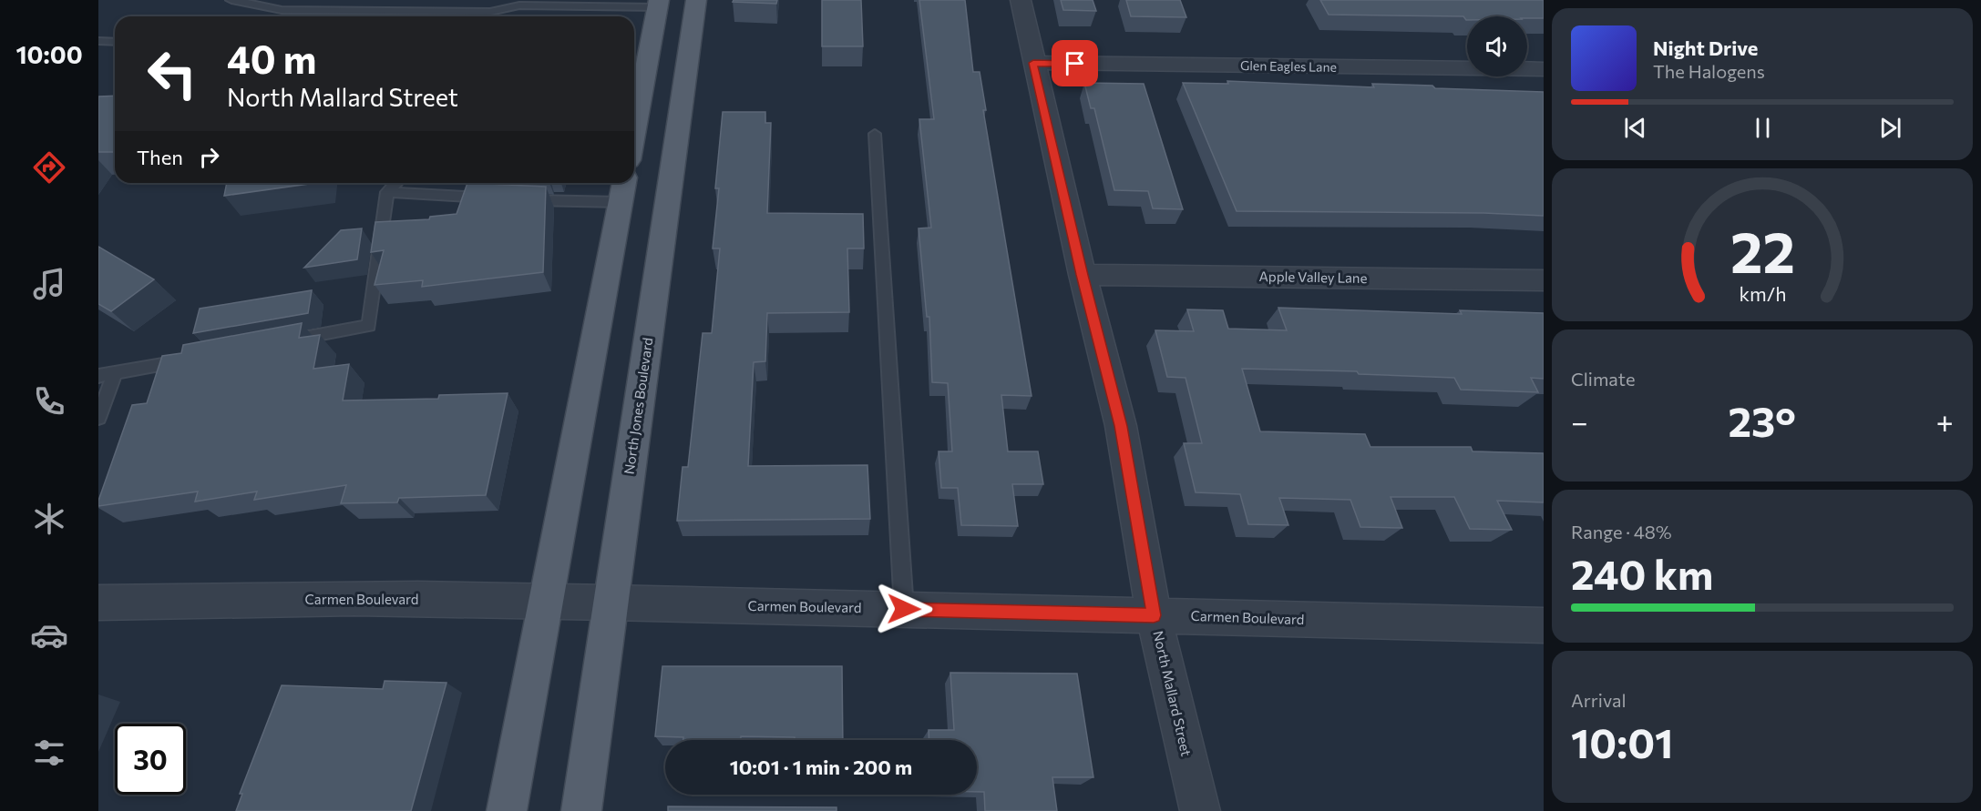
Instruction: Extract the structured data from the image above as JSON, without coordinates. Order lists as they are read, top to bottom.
{
  "streets": {
    "main road": ["North Jones Boulevard"],
    "street": [
      "Glen Eagles Lane",
      "Apple Valley Lane",
      "Carmen Boulevard",
      "North Mallard Street"
    ]
  },
  "crossings": [
    ["Glen Eagles Lane", "North Mallard Street"],
    ["Apple Valley Lane", "North Mallard Street"],
    ["North Jones Boulevard", "Carmen Boulevard"],
    ["Carmen Boulevard", "North Mallard Street"]
  ],
  "page": {
    "tabs": "10:00",
    "turn": ["40 m", "North Mallard Street"],
    "song": ["Night Drive", "The Halogens"],
    "then": "Then",
    "tile": [
      "Climate",
      ["Range · 48%", "240 km"],
      ["Arrival", "10:01"]
    ],
    "heat": ["−", "23°", "+"],
    "limit": "30",
    "trip": "10:01 · 1 min · 200 m",
    "gauge": ["22", "km/h"]
  }
}
